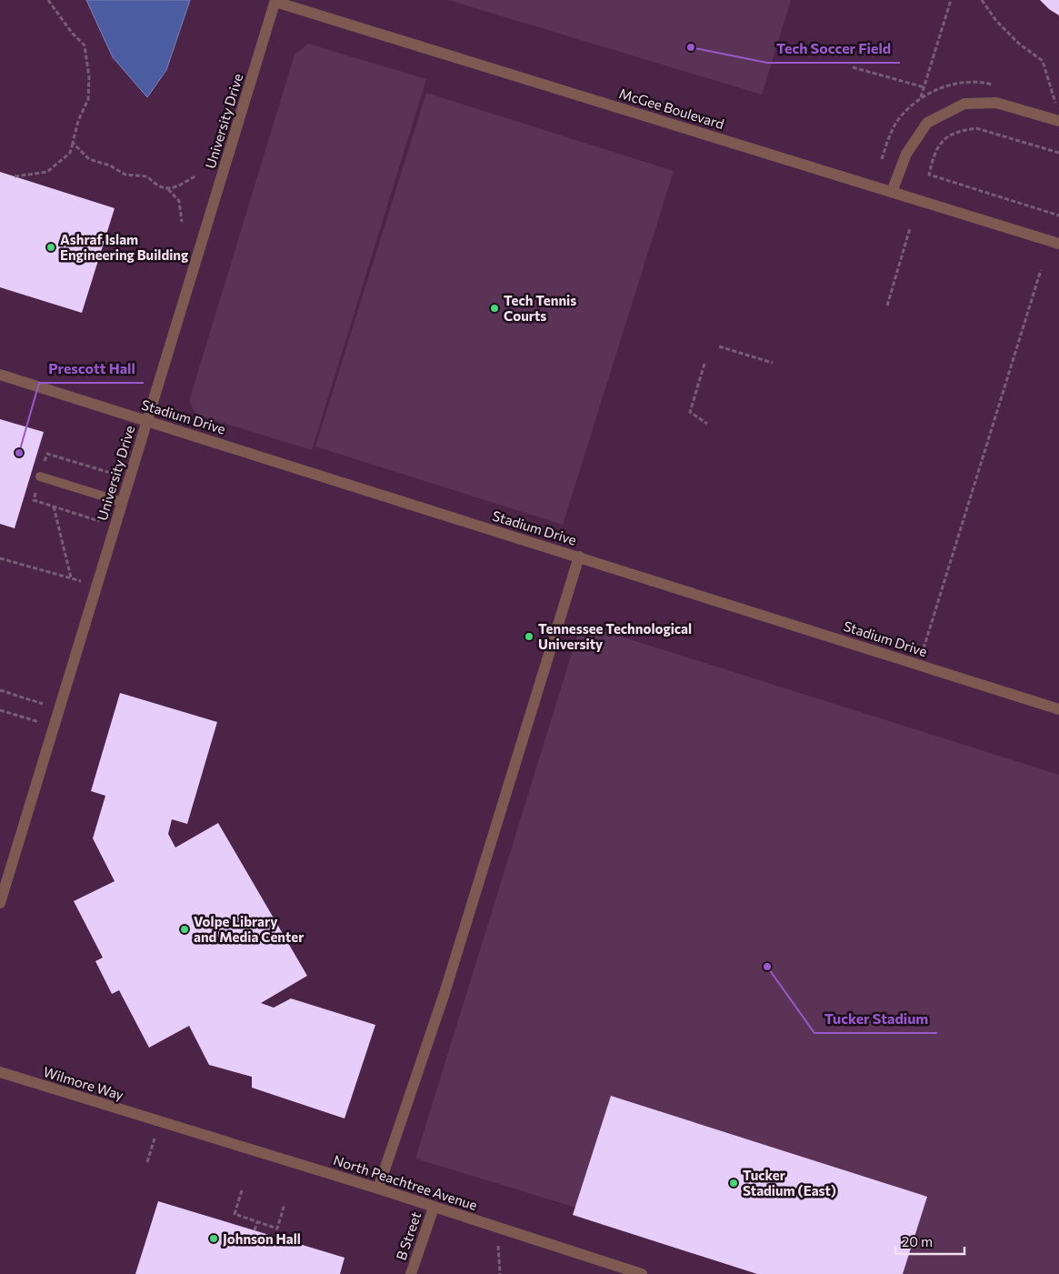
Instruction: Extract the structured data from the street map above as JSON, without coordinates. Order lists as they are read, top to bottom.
{
  "streets": {
    "street": [
      "McGee Boulevard",
      "University Drive",
      "Stadium Drive",
      "Wilmore Way",
      "North Peachtree Avenue",
      "B Street"
    ]
  },
  "crossings": [
    ["McGee Boulevard", "University Drive"],
    ["University Drive", "Stadium Drive"],
    ["Wilmore Way", "North Peachtree Avenue"],
    ["North Peachtree Avenue", "B Street"]
  ],
  "places": [
    "Tech Soccer Field",
    "Ashraf Islam Engineering Building",
    "Tech Tennis Courts",
    "Prescott Hall",
    "Tennessee Technological University",
    "Volpe Library and Media Center",
    "Tucker Stadium",
    "Tucker Stadium (East)",
    "Johnson Hall"
  ],
  "scale_bar": "20 m"
}
